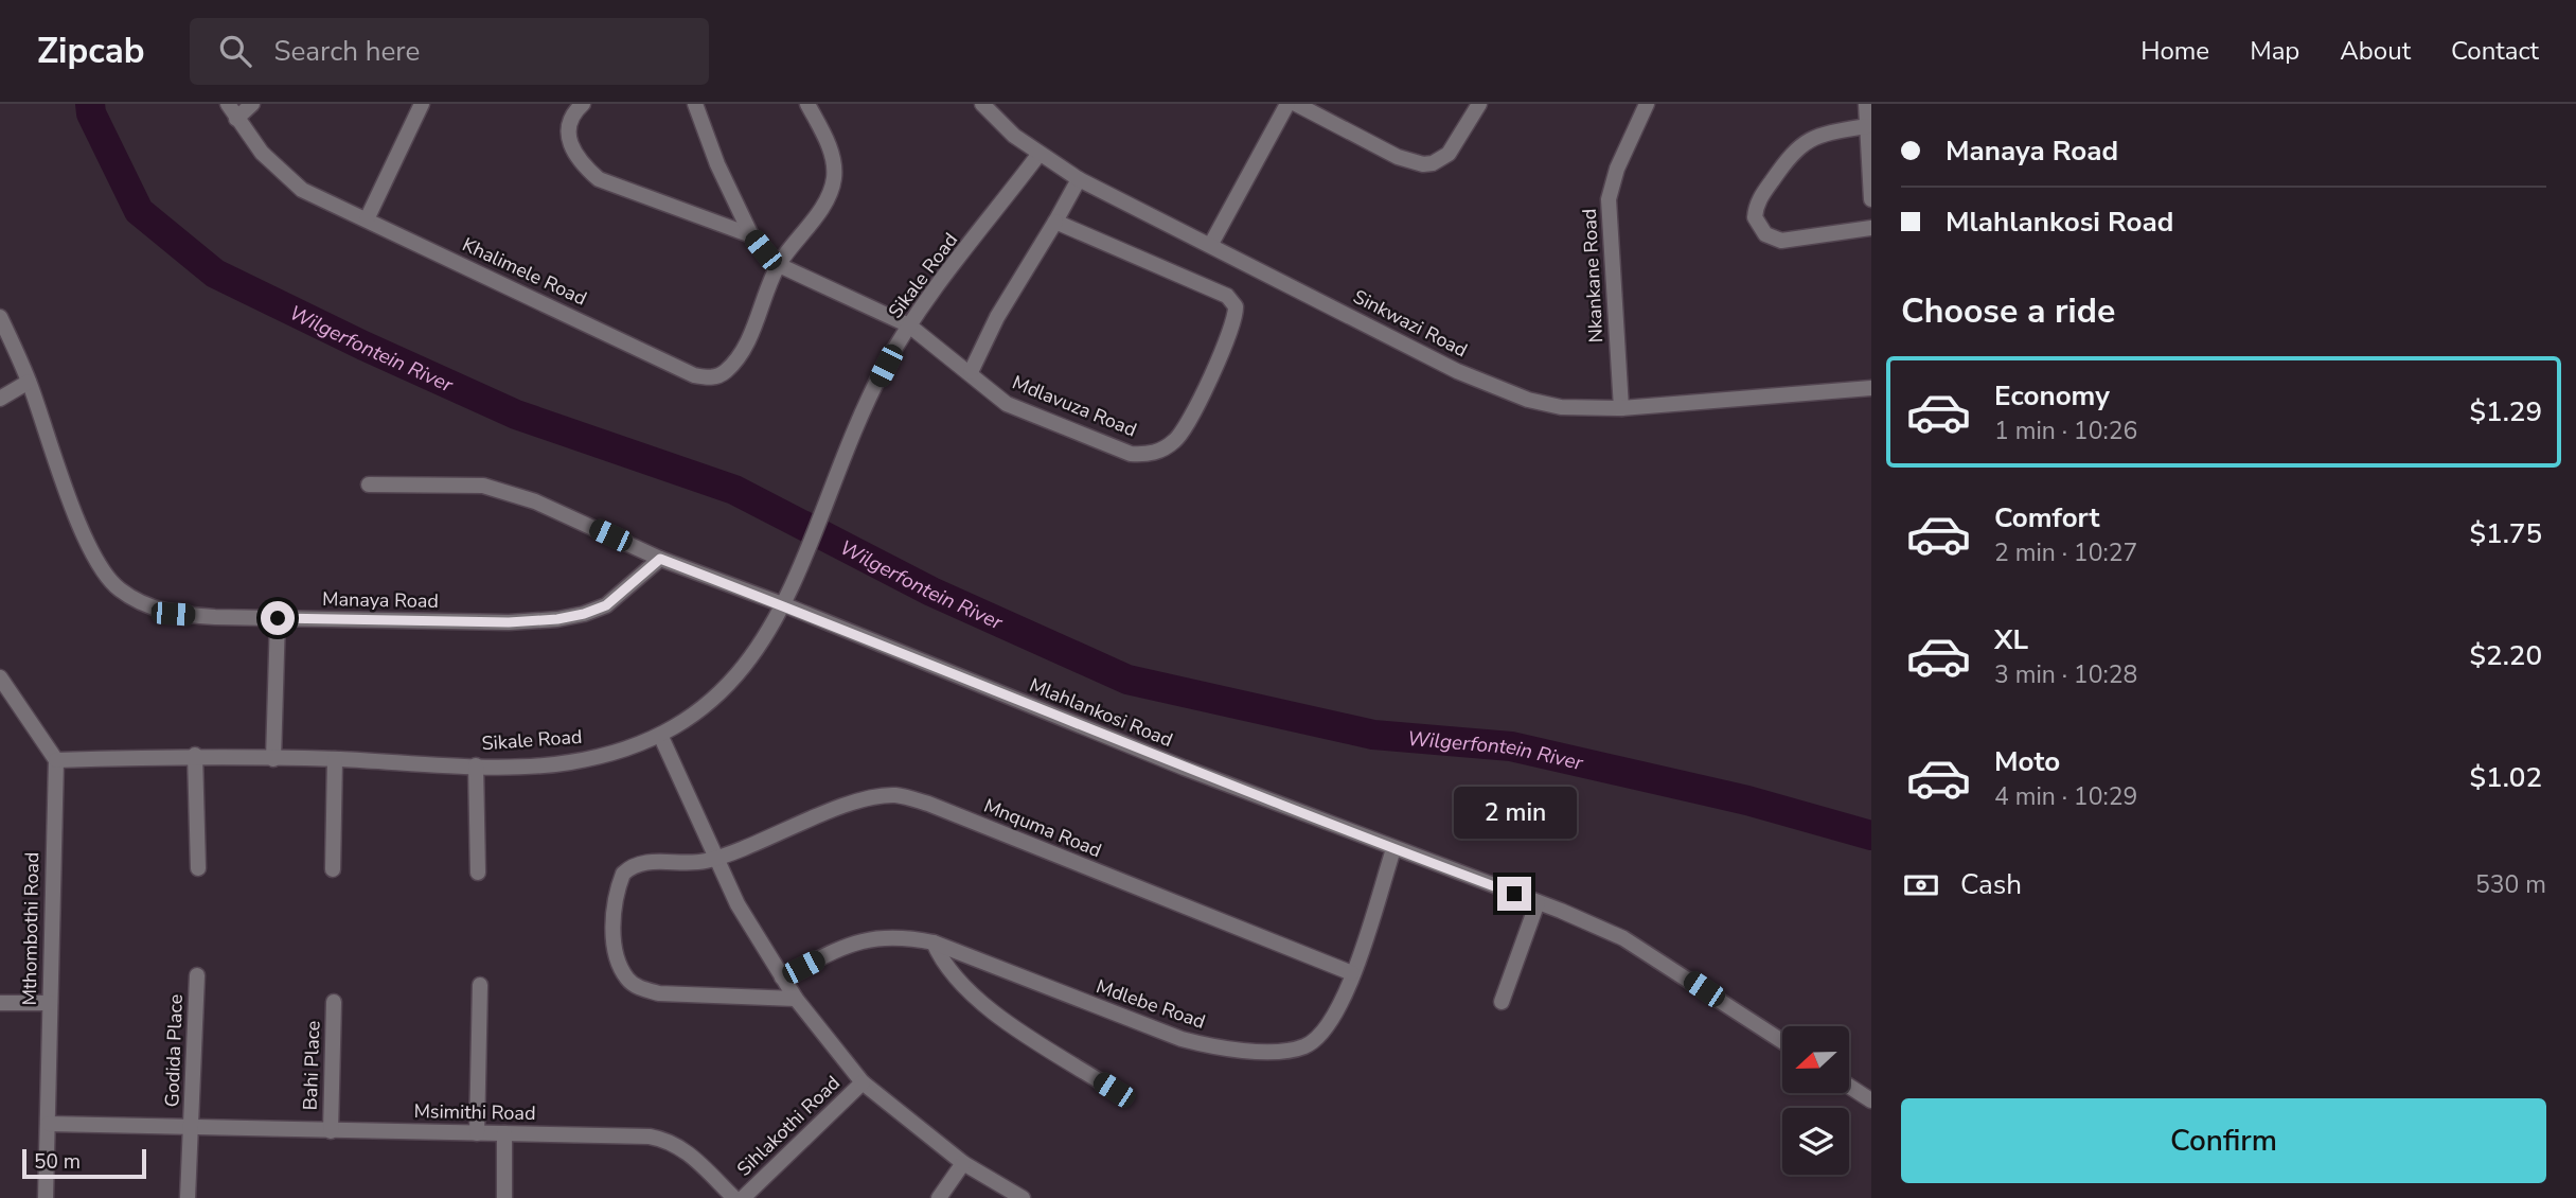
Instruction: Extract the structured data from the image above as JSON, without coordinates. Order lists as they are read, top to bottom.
{
  "streets": {
    "street": [
      "Khalimele Road",
      "Sikale Road",
      "Nkankane Road",
      "Sinkwazi Road",
      "Mdlavuza Road",
      "Manaya Road",
      "Mlahlankosi Road",
      "Mnquma Road",
      "Mthombothi Road",
      "Mdlebe Road",
      "Godida Place",
      "Bahi Place",
      "Msimithi Road",
      "Sihlakothi Road"
    ]
  },
  "crossings": [
    ["Khalimele Road", "Mdlavuza Road"],
    ["Sikale Road", "Sinkwazi Road"],
    ["Sikale Road", "Mdlavuza Road"],
    ["Sikale Road", "Mlahlankosi Road"],
    ["Sikale Road", "Mthombothi Road"],
    ["Nkankane Road", "Sinkwazi Road"],
    ["Manaya Road", "Mlahlankosi Road"],
    ["Mlahlankosi Road", "Mdlebe Road"],
    ["Mnquma Road", "Mdlebe Road"],
    ["Mthombothi Road", "Msimithi Road"],
    ["Godida Place", "Msimithi Road"],
    ["Bahi Place", "Msimithi Road"]
  ],
  "water": ["Wilgerfontein River"],
  "scale_bar": "50 m",
  "north": "left",
  "page": {
    "header": "Zipcab",
    "search": "Search here",
    "nav": [
      "Home",
      "Map",
      "About",
      "Contact"
    ],
    "banner": ["Manaya Road", "Mlahlankosi Road"],
    "heading": "Choose a ride",
    "list": [
      {
        "name": "Economy",
        "note": "1 min · 10:26",
        "value": "$1.29"
      },
      {
        "name": "Comfort",
        "note": "2 min · 10:27",
        "value": "$1.75"
      },
      {
        "name": "XL",
        "note": "3 min · 10:28",
        "value": "$2.20"
      },
      {
        "name": "Moto",
        "note": "4 min · 10:29",
        "value": "$1.02"
      }
    ],
    "bubble": "2 min",
    "pay": ["Cash", "530 m"],
    "buttons": "Confirm",
    "scale": "50 m"
  }
}
